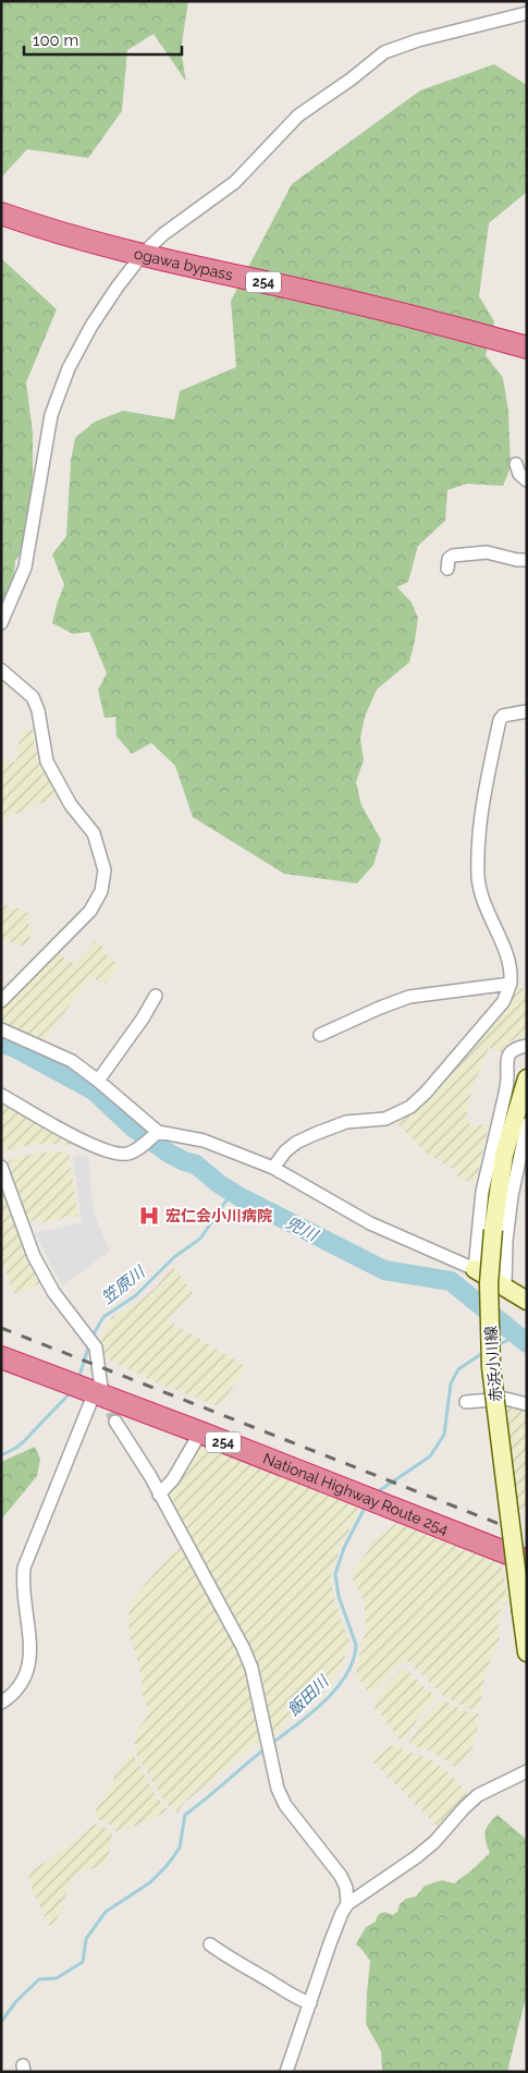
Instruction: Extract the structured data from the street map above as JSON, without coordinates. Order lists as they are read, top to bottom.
{
  "streets": {
    "highway": ["ogawa bypass", "254", "National Highway Route 254"],
    "main road": ["赤浜小川線"]
  },
  "water": ["兜川", "笠原川", "飯田川"],
  "places": {
    "hospital": ["宏仁会小川病院"]
  },
  "scale_bar": "100 m"
}
